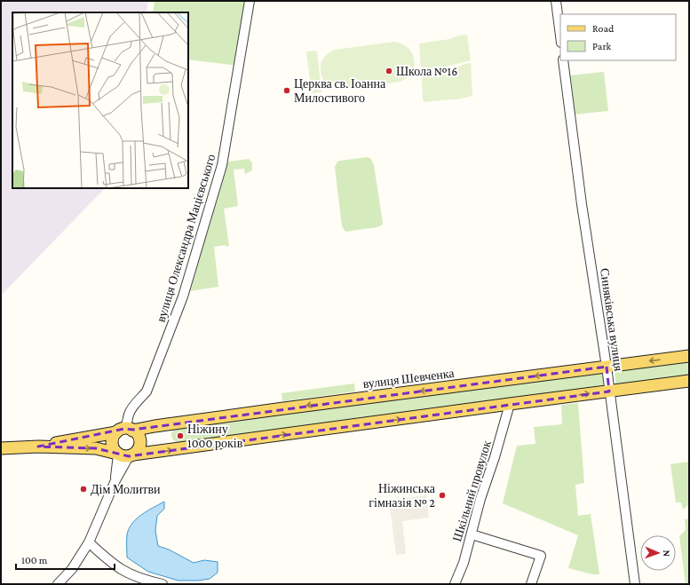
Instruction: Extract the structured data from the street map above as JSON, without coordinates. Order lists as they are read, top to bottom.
{
  "streets": {
    "main road": ["вулиця Шевченка"],
    "street": ["вулиця Олександра Мацієвського", "Синяківська вулиця", "Шкільний провулок"]
  },
  "crossings": [
    ["вулиця Олександра Мацієвського", "вулиця Шевченка"],
    ["Синяківська вулиця", "вулиця Шевченка"],
    ["вулиця Шевченка", "Шкільний провулок"]
  ],
  "places": [
    "Школа №16",
    "Церква св. Іоанна Милостивого",
    "Ніжину 1000 років",
    "Дім Молитви",
    "Ніжинська гімназія № 2"
  ],
  "legend": ["Road", "Park"],
  "scale_bar": "100 m",
  "north": "right"
}
